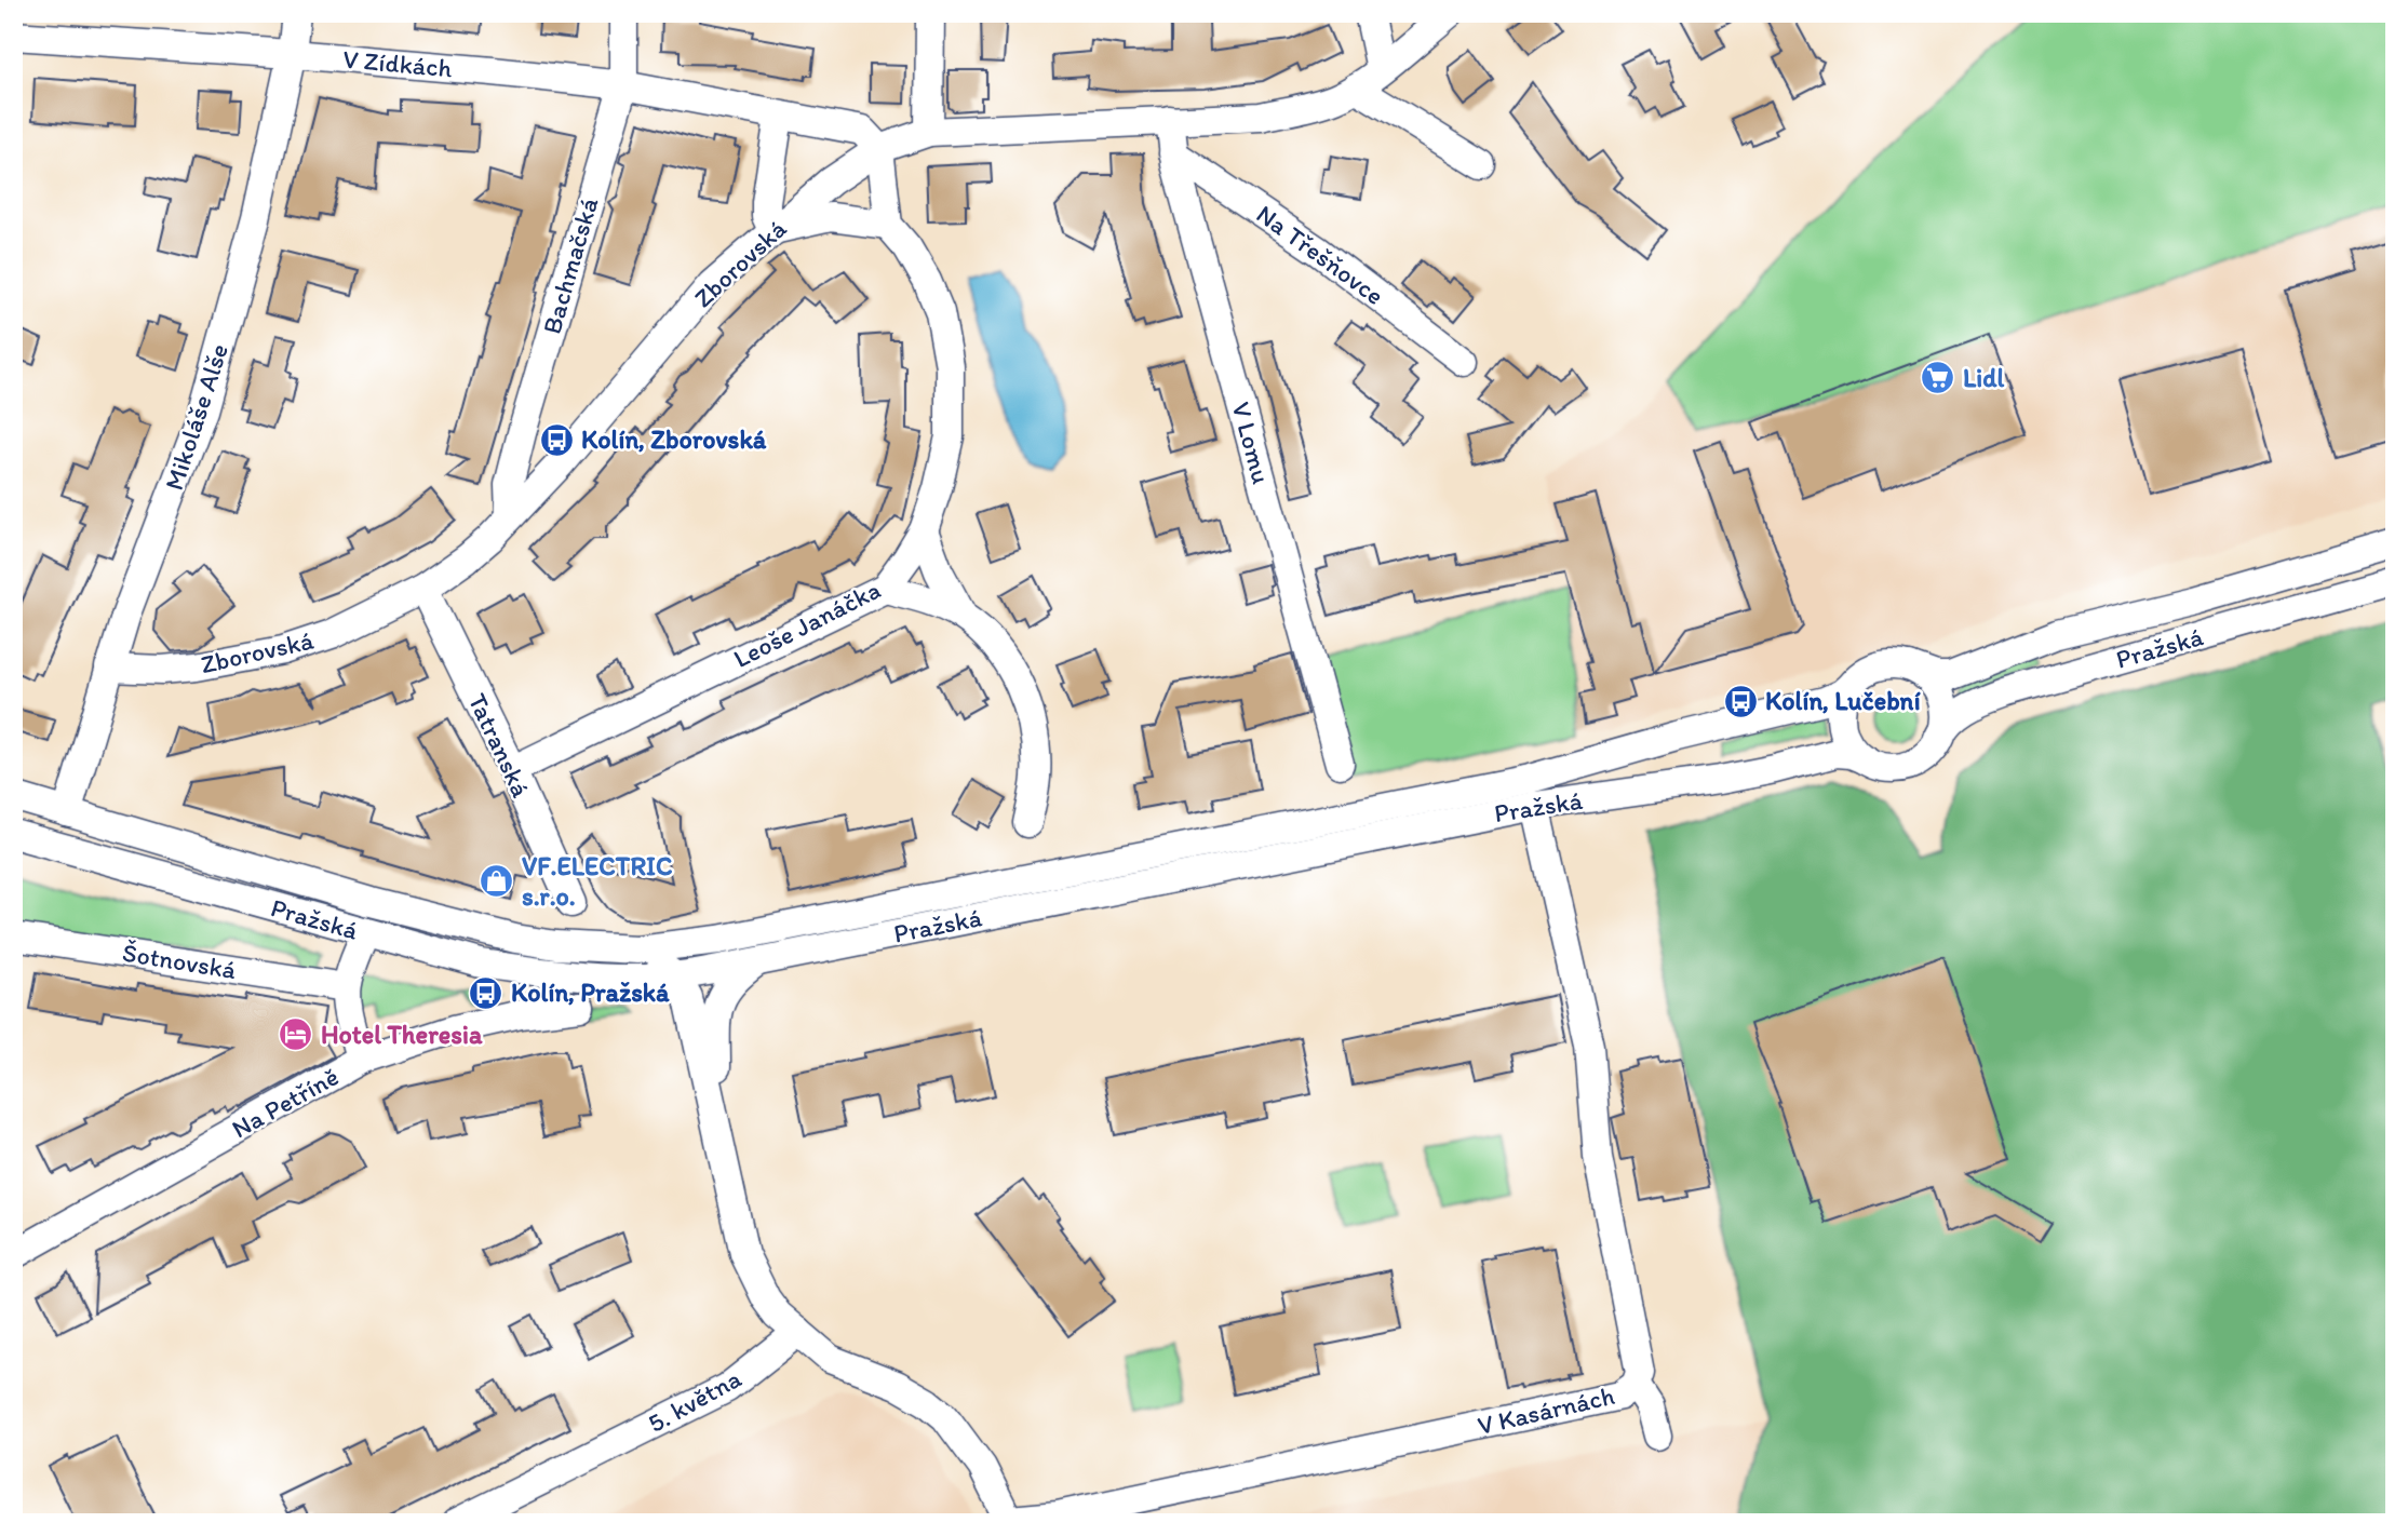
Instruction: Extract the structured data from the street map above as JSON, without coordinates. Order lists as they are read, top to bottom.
{
  "streets": {
    "street": [
      "V Zídkách",
      "Na Třešňovce",
      "Zborovská",
      "Bachmačská",
      "Mikoláše Alše",
      "V Lomu",
      "Leoše Janáčka",
      "Pražská",
      "Tatranská",
      "Šotnovská",
      "Na Petříně",
      "5. května",
      "V Kasárnách"
    ]
  },
  "crossings": [
    ["V Zídkách", "Zborovská"],
    ["V Zídkách", "Bachmačská"],
    ["V Zídkách", "Mikoláše Alše"],
    ["Na Třešňovce", "V Lomu"],
    ["Zborovská", "Bachmačská"],
    ["Zborovská", "Mikoláše Alše"],
    ["Zborovská", "V Lomu"],
    ["Zborovská", "Tatranská"],
    ["Mikoláše Alše", "Pražská"],
    ["Leoše Janáčka", "Tatranská"],
    ["Pražská", "V Kasárnách"],
    ["5. května", "V Kasárnách"]
  ],
  "places": {
    "supermarket": ["Lidl"],
    "bus stop": ["Kolín, Zborovská", "Kolín, Lučební", "Kolín, Pražská"],
    "shop": ["VF.ELECTRIC s.r.o."],
    "hotel": ["Hotel Theresia"]
  }
}
